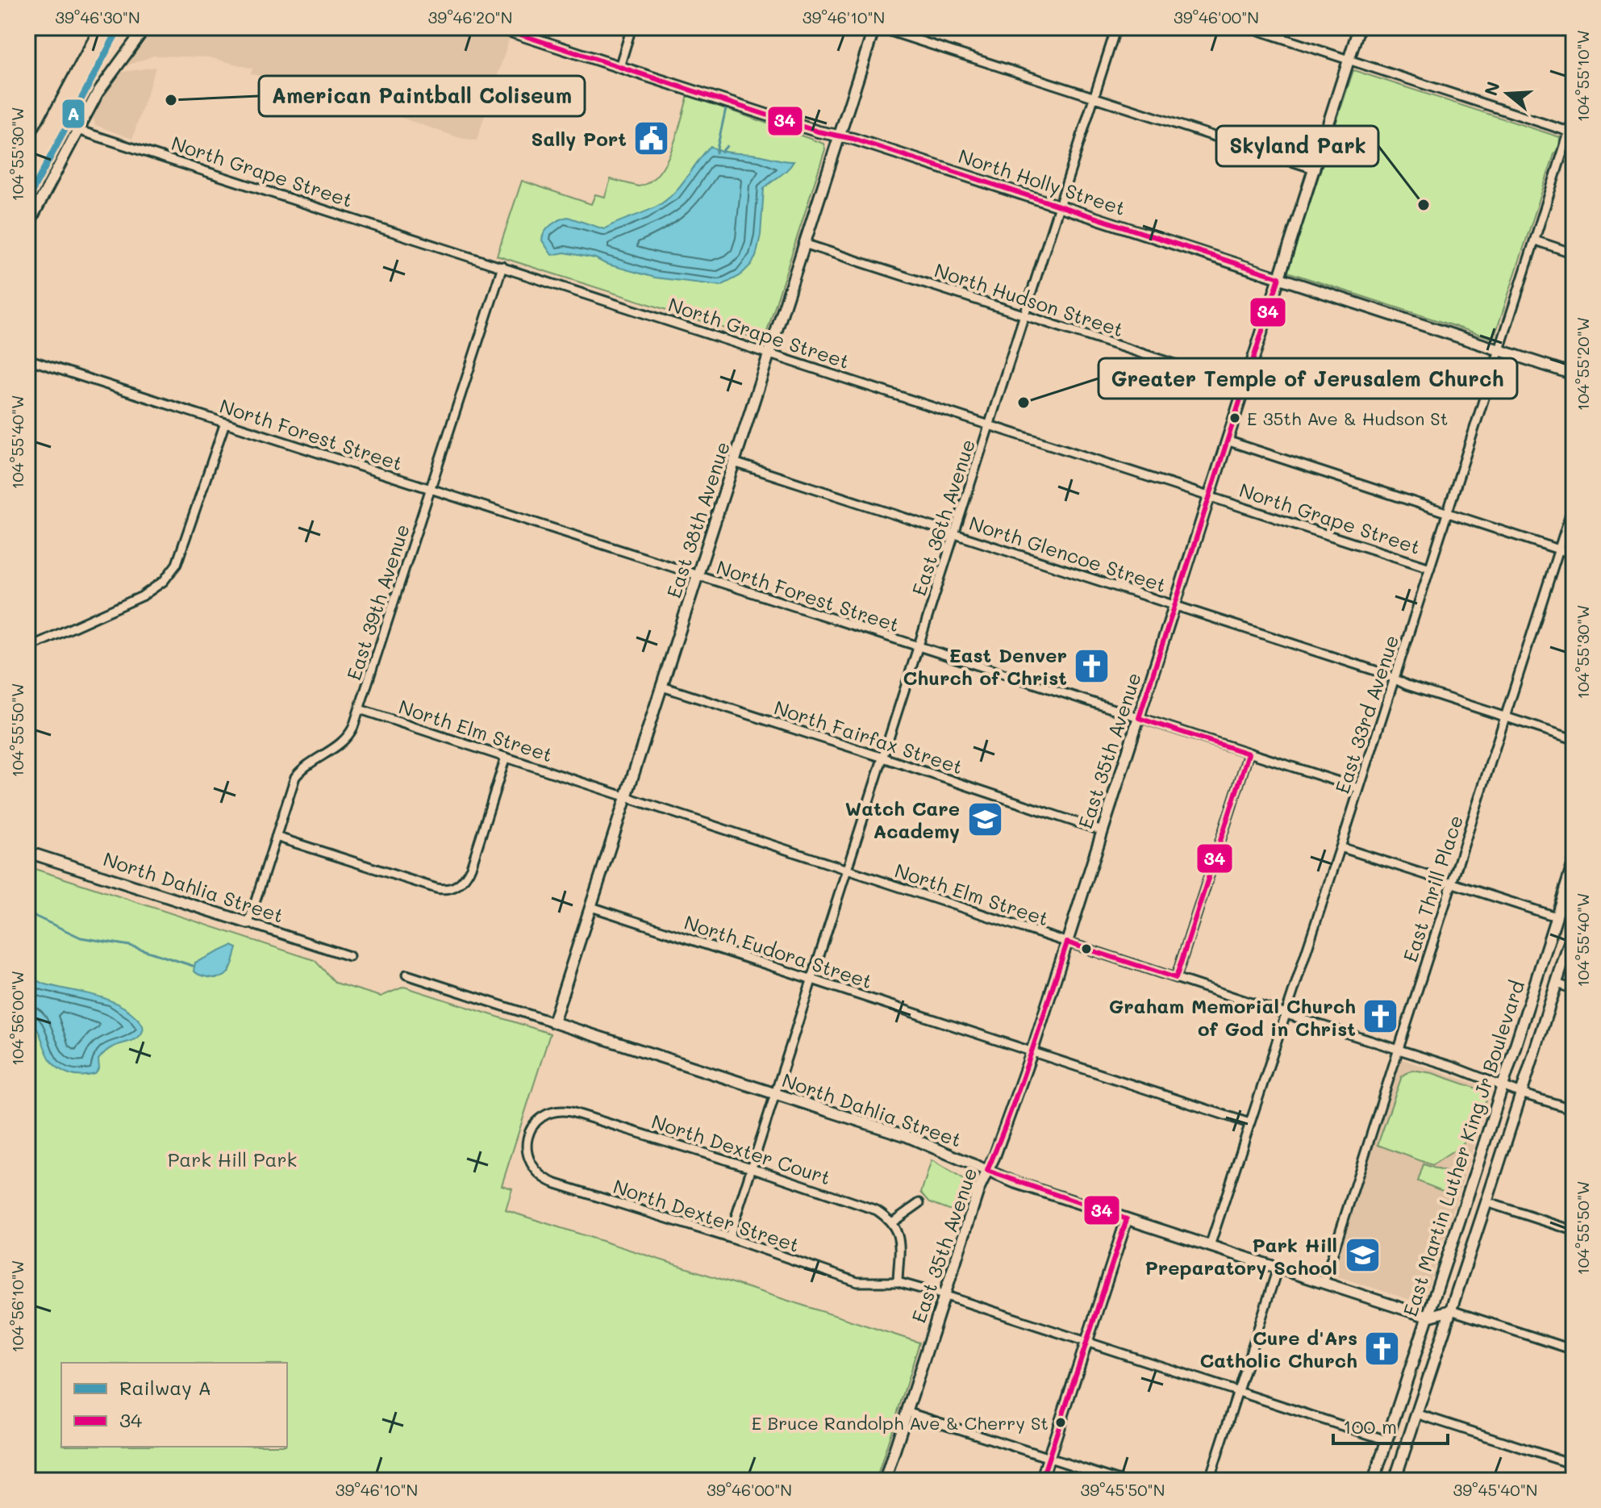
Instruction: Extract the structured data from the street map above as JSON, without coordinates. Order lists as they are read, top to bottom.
{
  "streets": {
    "street": [
      "North Grape Street",
      "North Holly Street",
      "North Hudson Street",
      "North Forest Street",
      "East 36th Avenue",
      "East 38th Avenue",
      "North Glencoe Street",
      "East 39th Avenue",
      "East 33rd Avenue",
      "North Elm Street",
      "North Fairfax Street",
      "East 35th Avenue",
      "North Dahlia Street",
      "East Thrill Place",
      "North Eudora Street",
      "East Martin Luther King Jr Boulevard",
      "North Dexter Court",
      "North Dexter Street"
    ]
  },
  "crossings": [
    ["North Grape Street", "East 36th Avenue"],
    ["North Grape Street", "East 38th Avenue"],
    ["North Grape Street", "East 39th Avenue"],
    ["North Grape Street", "East 33rd Avenue"],
    ["North Grape Street", "East 35th Avenue"],
    ["North Holly Street", "East 36th Avenue"],
    ["North Holly Street", "East 38th Avenue"],
    ["North Holly Street", "East 33rd Avenue"],
    ["North Holly Street", "East 35th Avenue"],
    ["North Hudson Street", "East 36th Avenue"],
    ["North Hudson Street", "East 38th Avenue"],
    ["North Hudson Street", "East 35th Avenue"],
    ["North Forest Street", "East 36th Avenue"],
    ["North Forest Street", "East 38th Avenue"],
    ["North Forest Street", "East 39th Avenue"],
    ["North Forest Street", "East 33rd Avenue"],
    ["North Forest Street", "East 35th Avenue"],
    ["East 36th Avenue", "North Glencoe Street"],
    ["East 36th Avenue", "North Elm Street"],
    ["East 36th Avenue", "North Fairfax Street"],
    ["East 36th Avenue", "North Dahlia Street"],
    ["East 36th Avenue", "North Eudora Street"],
    ["East 36th Avenue", "North Dexter Court"],
    ["East 36th Avenue", "North Dexter Street"],
    ["East 38th Avenue", "North Glencoe Street"],
    ["East 38th Avenue", "North Elm Street"],
    ["East 38th Avenue", "North Fairfax Street"],
    ["East 38th Avenue", "North Dahlia Street"],
    ["East 38th Avenue", "North Eudora Street"],
    ["North Glencoe Street", "East 33rd Avenue"],
    ["North Glencoe Street", "East 35th Avenue"],
    ["North Glencoe Street", "East Thrill Place"],
    ["East 39th Avenue", "North Elm Street"],
    ["East 39th Avenue", "North Dahlia Street"],
    ["East 33rd Avenue", "North Elm Street"],
    ["East 33rd Avenue", "North Dahlia Street"],
    ["East 33rd Avenue", "North Eudora Street"],
    ["North Elm Street", "East 35th Avenue"],
    ["North Elm Street", "East Thrill Place"],
    ["North Elm Street", "East Martin Luther King Jr Boulevard"],
    ["North Fairfax Street", "East 35th Avenue"],
    ["East 35th Avenue", "North Dahlia Street"],
    ["East 35th Avenue", "North Eudora Street"],
    ["East 35th Avenue", "North Dexter Street"],
    ["North Dahlia Street", "East Thrill Place"],
    ["North Dahlia Street", "East Martin Luther King Jr Boulevard"],
    ["East Martin Luther King Jr Boulevard", "North Dexter Street"],
    ["North Dexter Court", "North Dexter Street"]
  ],
  "parks": ["Park Hill Park"],
  "places": {
    "other": [
      "American Paintball Coliseum",
      "Skyland Park",
      "Greater Temple of Jerusalem Church",
      "E 35th Ave & Hudson St",
      "E Bruce Randolph Ave & Cherry St"
    ],
    "public building": ["Sally Port"],
    "church": ["East Denver Church of Christ", "Graham Memorial Church of God in Christ", "Cure d'Ars Catholic Church"],
    "school or university": ["Watch Care Academy", "Park Hill Preparatory School"]
  },
  "lines": ["rail line A", "transit line 34"],
  "legend": ["Railway A", "34"],
  "scale_bar": "100 m",
  "north": "left",
  "coordinates": [
    "39°46'30\"N",
    "39°46'20\"N",
    "39°46'10\"N",
    "39°46'00\"N",
    "104°55'10\"W",
    "104°55'30\"W",
    "104°55'20\"W",
    "104°55'40\"W",
    "104°55'50\"W",
    "104°56'00\"W",
    "104°56'10\"W",
    "39°45'50\"N",
    "39°45'40\"N"
  ]
}
